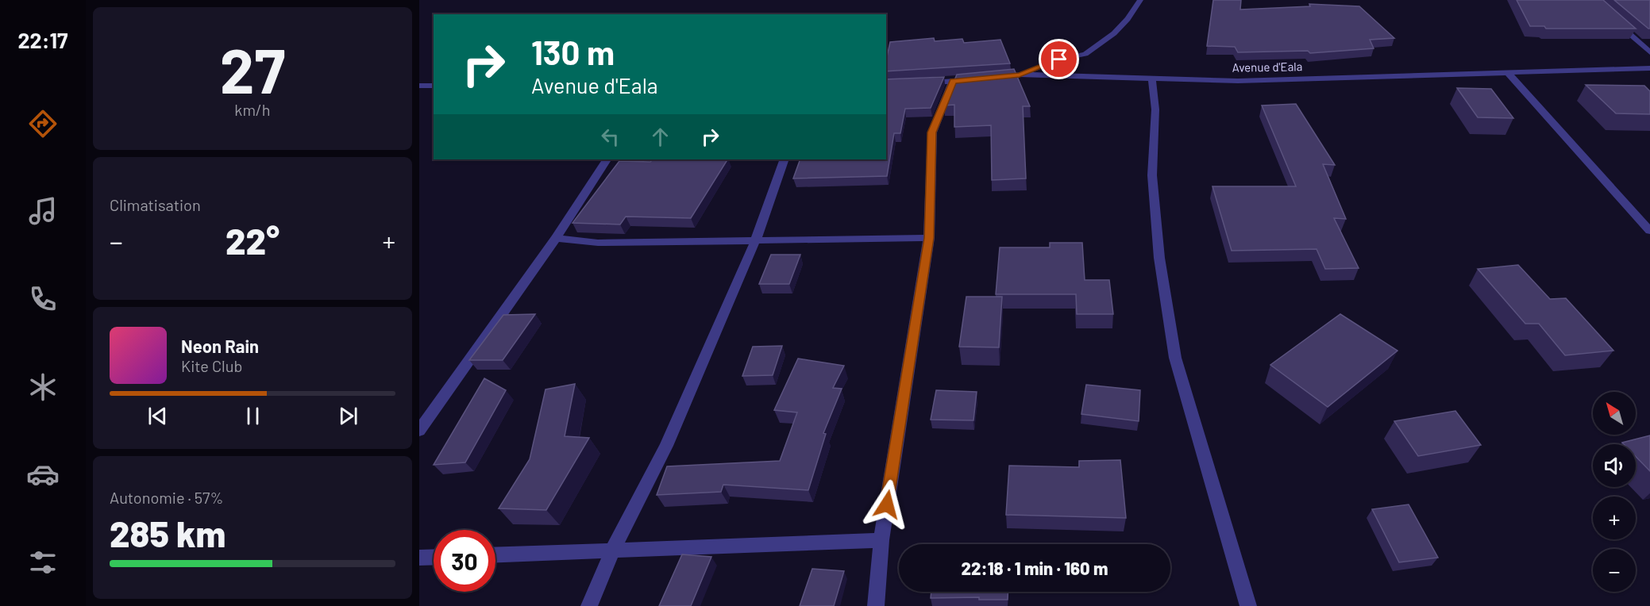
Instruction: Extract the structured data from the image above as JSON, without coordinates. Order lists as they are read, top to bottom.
{
  "streets": {
    "street": ["Avenue d'Eala"]
  },
  "north": "top left",
  "page": {
    "tabs": "22:17",
    "tile": [
      ["27", "km/h"],
      "Climatisation",
      ["Autonomie · 57%", "285 km"]
    ],
    "turn": ["130 m", "Avenue d'Eala"],
    "heat": ["−", "22°", "+"],
    "song": ["Neon Rain", "Kite Club"],
    "map_buttons": ["+", "−"],
    "limit": "30",
    "trip": "22:18 · 1 min · 160 m"
  }
}
